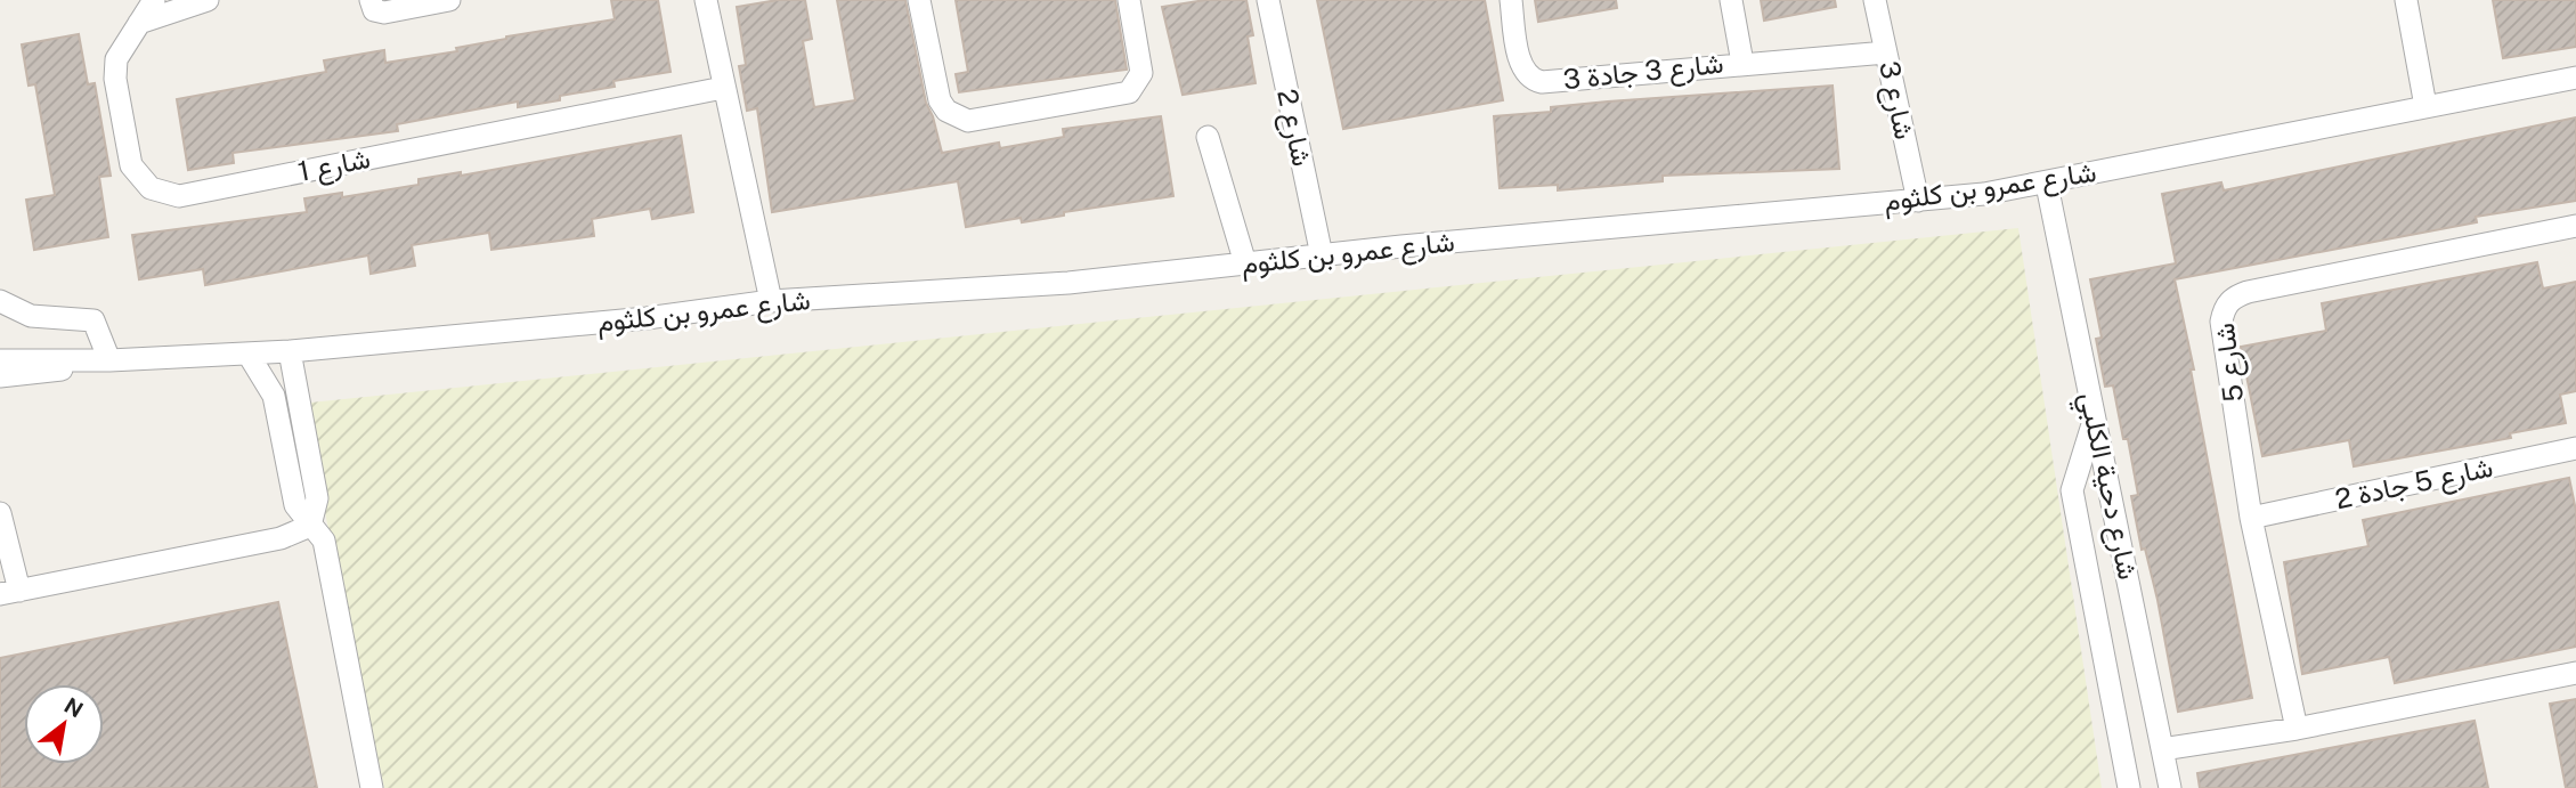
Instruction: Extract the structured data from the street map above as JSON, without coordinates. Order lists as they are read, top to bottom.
{
  "streets": {
    "street": [
      "شارع 3 جادة 3",
      "شارع 3",
      "شارع 2",
      "شارع 1",
      "شارع عمرو بن كلثوم",
      "شارع 5",
      "شارع 5 جادة 2",
      "شارع دحية الكلبي"
    ]
  },
  "crossings": [
    ["شارع 3 جادة 3", "شارع 3"],
    ["شارع 3", "شارع عمرو بن كلثوم"],
    ["شارع 2", "شارع عمرو بن كلثوم"],
    ["شارع عمرو بن كلثوم", "شارع دحية الكلبي"],
    ["شارع 5", "شارع 5 جادة 2"]
  ],
  "north": "top right"
}
